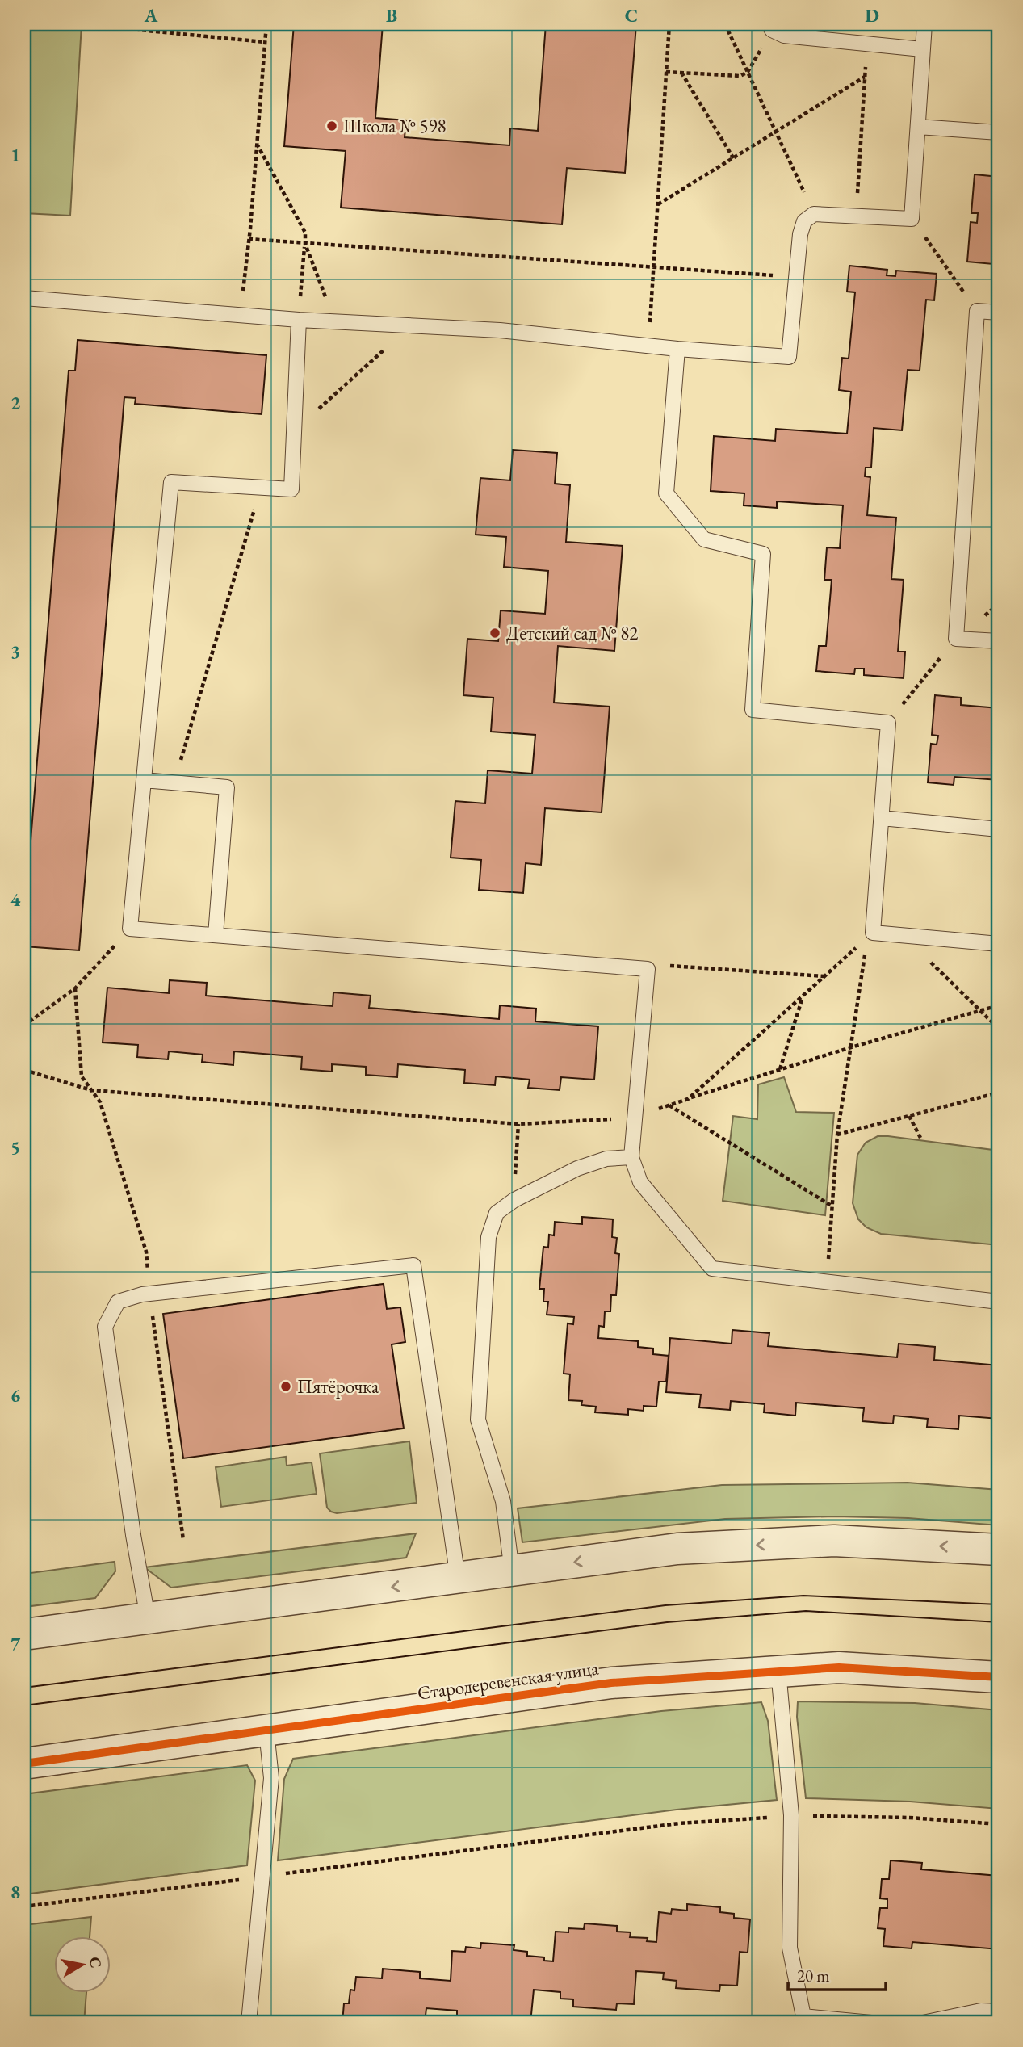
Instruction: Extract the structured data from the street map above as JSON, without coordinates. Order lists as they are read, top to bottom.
{
  "streets": {
    "street": ["Стародеревенская улица"]
  },
  "places": ["Школа № 598", "Детский сад № 82", "Пятёрочка"],
  "scale_bar": "20 m",
  "north": "right",
  "grid": {
    "columns": [
      "A",
      "B",
      "C",
      "D"
    ],
    "rows": [
      "1",
      "2",
      "3",
      "4",
      "5",
      "6",
      "7",
      "8"
    ]
  }
}
